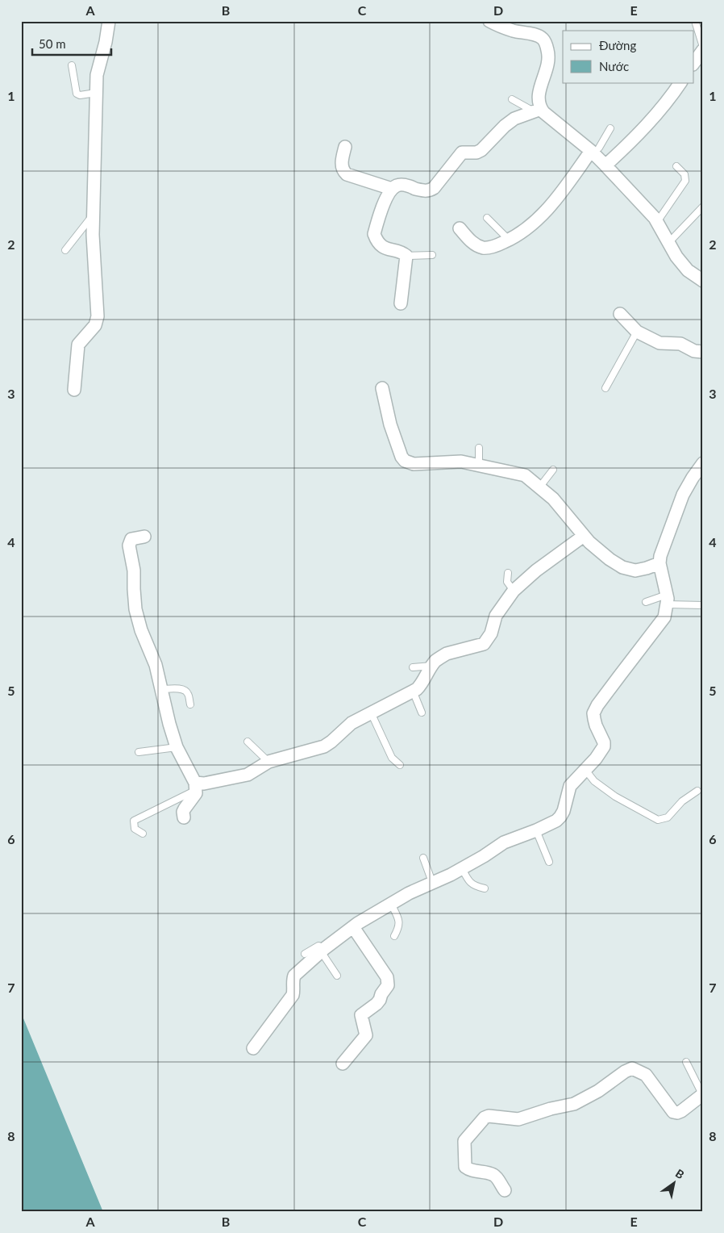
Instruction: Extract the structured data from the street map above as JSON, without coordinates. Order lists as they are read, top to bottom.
{
  "legend": ["Đường", "Nước"],
  "scale_bar": "50 m",
  "north": "top right",
  "grid": {
    "columns": [
      "A",
      "B",
      "C",
      "D",
      "E"
    ],
    "rows": [
      "1",
      "2",
      "3",
      "4",
      "5",
      "6",
      "7",
      "8"
    ]
  }
}
